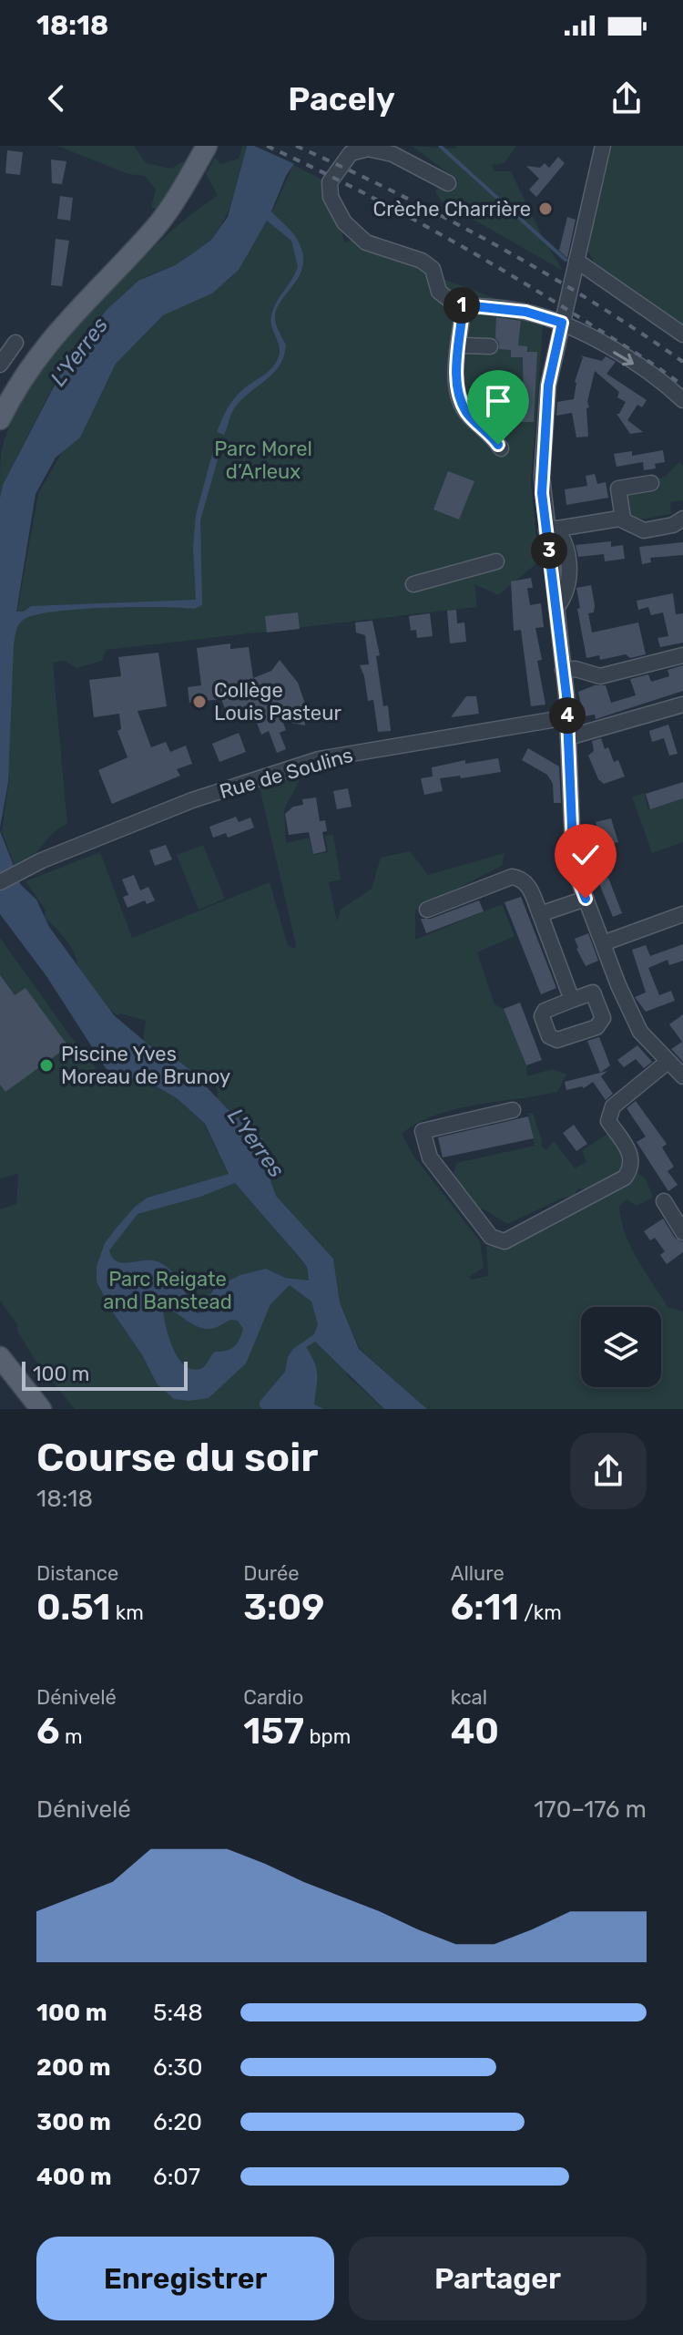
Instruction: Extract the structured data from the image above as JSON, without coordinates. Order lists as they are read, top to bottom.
{
  "streets": {
    "street": ["Rue de Soulins"]
  },
  "water": ["L'Yerres"],
  "parks": ["Parc Morel d’Arleux", "Parc Reigate and Banstead"],
  "places": ["Crèche Charrière", "Collège Louis Pasteur", "Piscine Yves Moreau de Brunoy"],
  "scale_bar": "100 m",
  "page": {
    "status": "18:18",
    "header": "Pacely",
    "pins": ["1", "3", "4"],
    "scale": "100 m",
    "heading": ["Course du soir", "18:18"],
    "stats": [
      ["Distance", "0.51 km"],
      ["Durée", "3:09"],
      ["Allure", "6:11 /km"],
      ["Dénivelé", "6 m"],
      ["Cardio", "157 bpm"],
      ["kcal", "40"]
    ],
    "chart": ["Dénivelé", "170–176 m"],
    "list": [
      {
        "name": "100 m",
        "note": "5:48"
      },
      {
        "name": "200 m",
        "note": "6:30"
      },
      {
        "name": "300 m",
        "note": "6:20"
      },
      {
        "name": "400 m",
        "note": "6:07"
      }
    ],
    "buttons": ["Enregistrer", "Partager"]
  }
}
